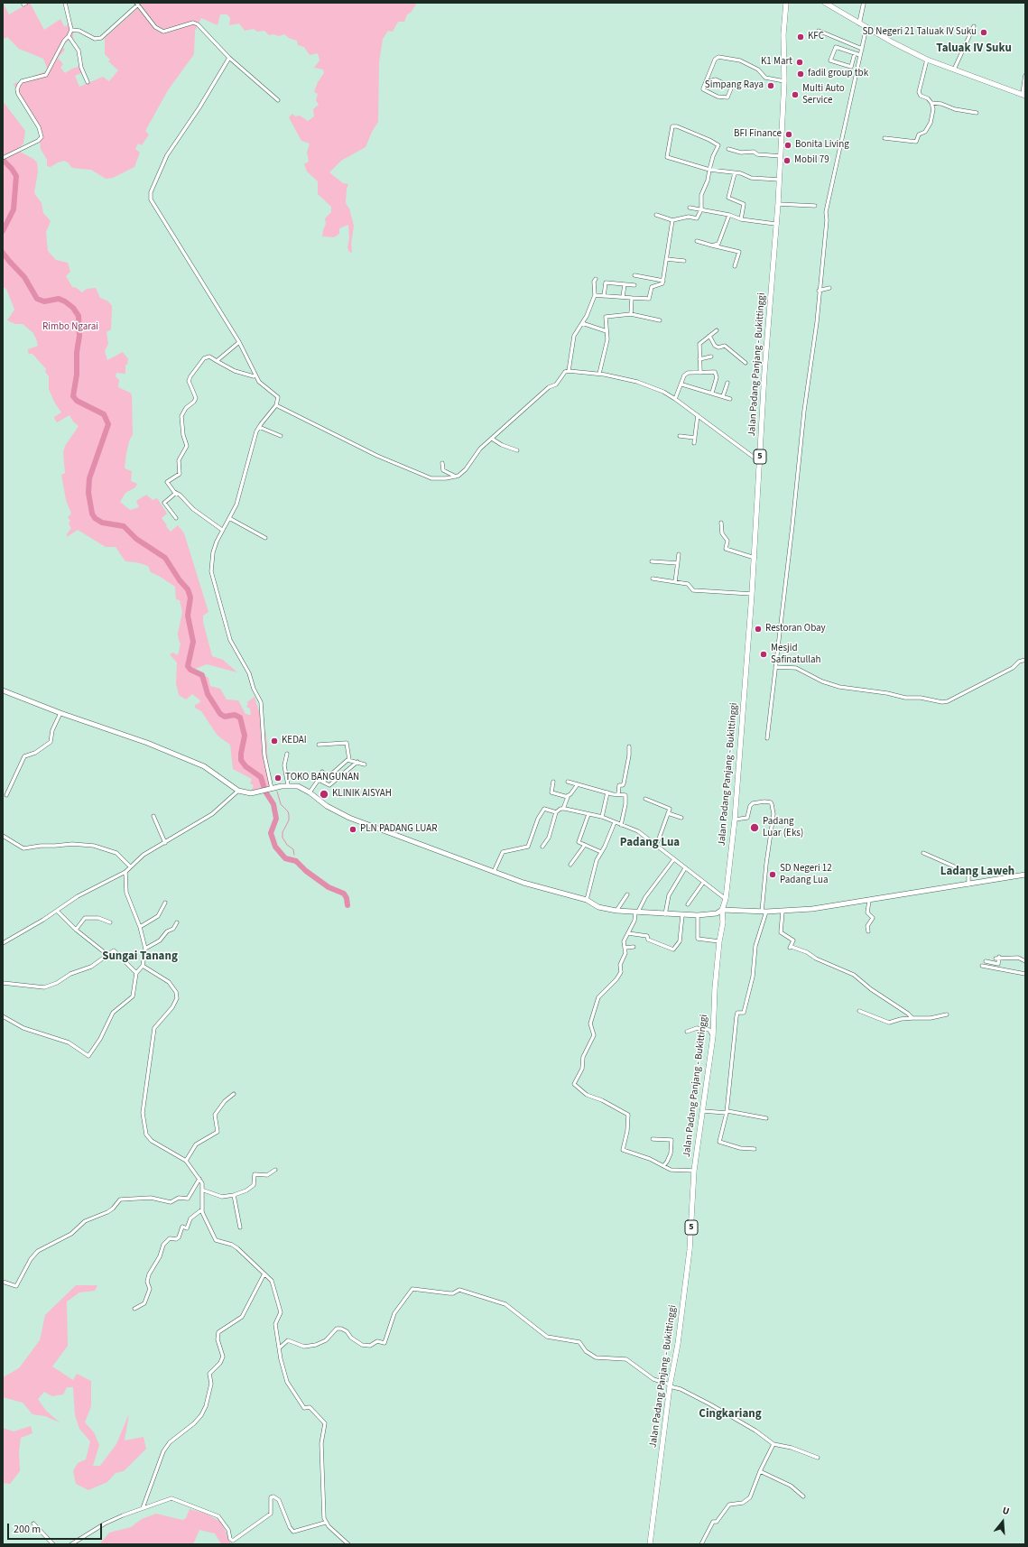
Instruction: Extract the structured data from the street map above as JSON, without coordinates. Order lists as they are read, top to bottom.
{
  "streets": {
    "highway": ["Jalan Padang Panjang - Bukittinggi", "5"]
  },
  "districts": [
    "Taluak IV Suku",
    "Padang Lua",
    "Ladang Laweh",
    "Sungai Tanang",
    "Cingkariang"
  ],
  "parks": ["Rimbo Ngarai"],
  "places": [
    "SD Negeri 21 Taluak IV Suku",
    "KFC",
    "K1 Mart",
    "fadil group tbk",
    "Simpang Raya",
    "Multi Auto Service",
    "BFI Finance",
    "Bonita Living",
    "Mobil 79",
    "Restoran Obay",
    "Mesjid Safinatullah",
    "KEDAI",
    "TOKO BANGUNAN",
    "KLINIK AISYAH",
    "Padang Luar (Eks)",
    "PLN PADANG LUAR",
    "SD Negeri 12 Padang Lua"
  ],
  "scale_bar": "200 m",
  "north": "top"
}
